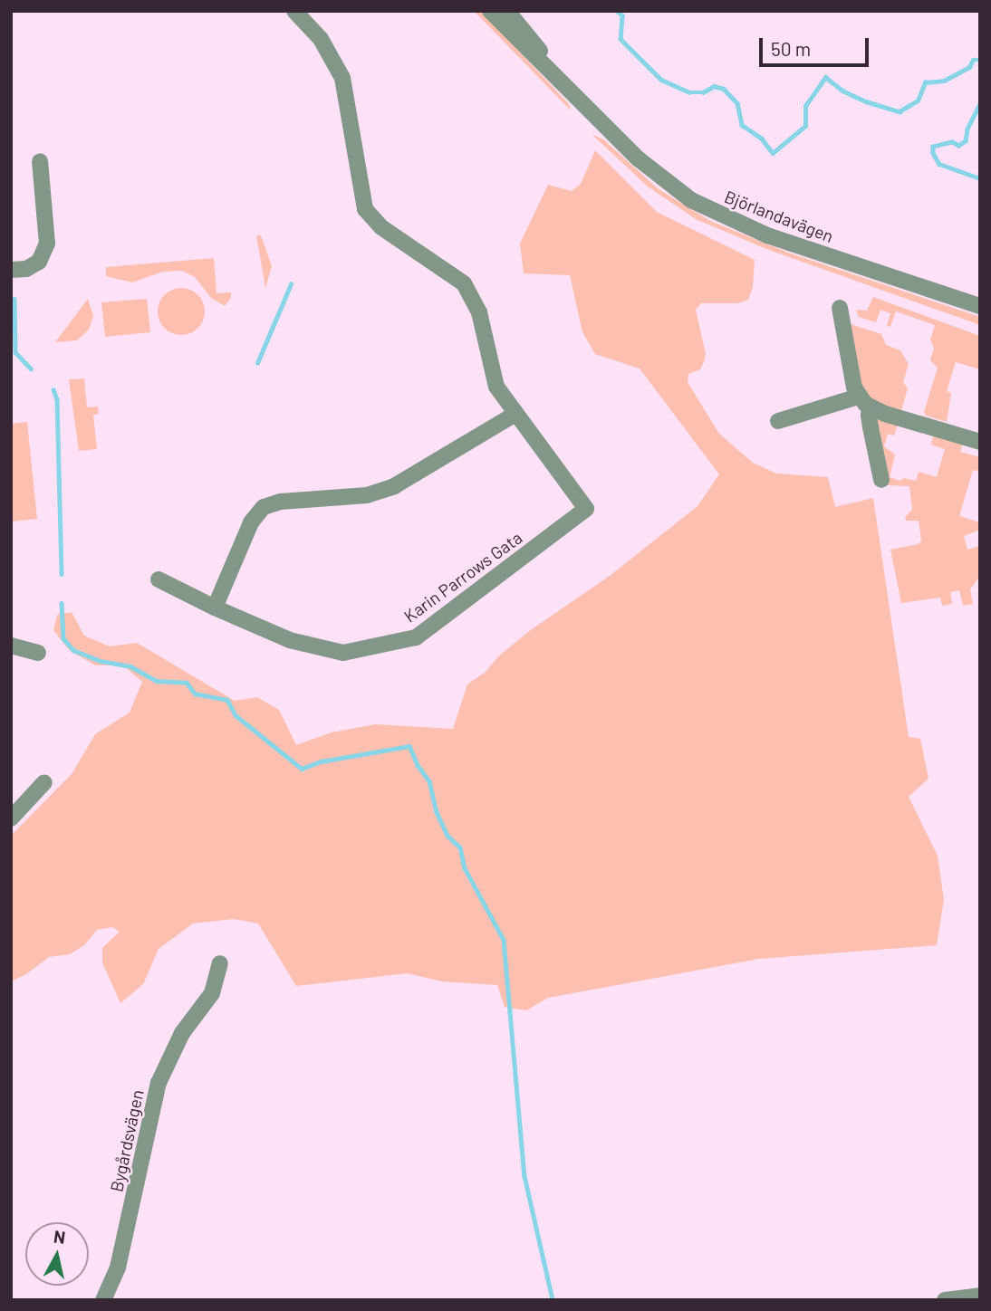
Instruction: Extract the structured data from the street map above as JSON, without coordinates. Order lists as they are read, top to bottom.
{
  "streets": {
    "street": ["Björlandavägen", "Karin Parrows Gata", "Bygårdsvägen"]
  },
  "scale_bar": "50 m",
  "north": "top"
}
